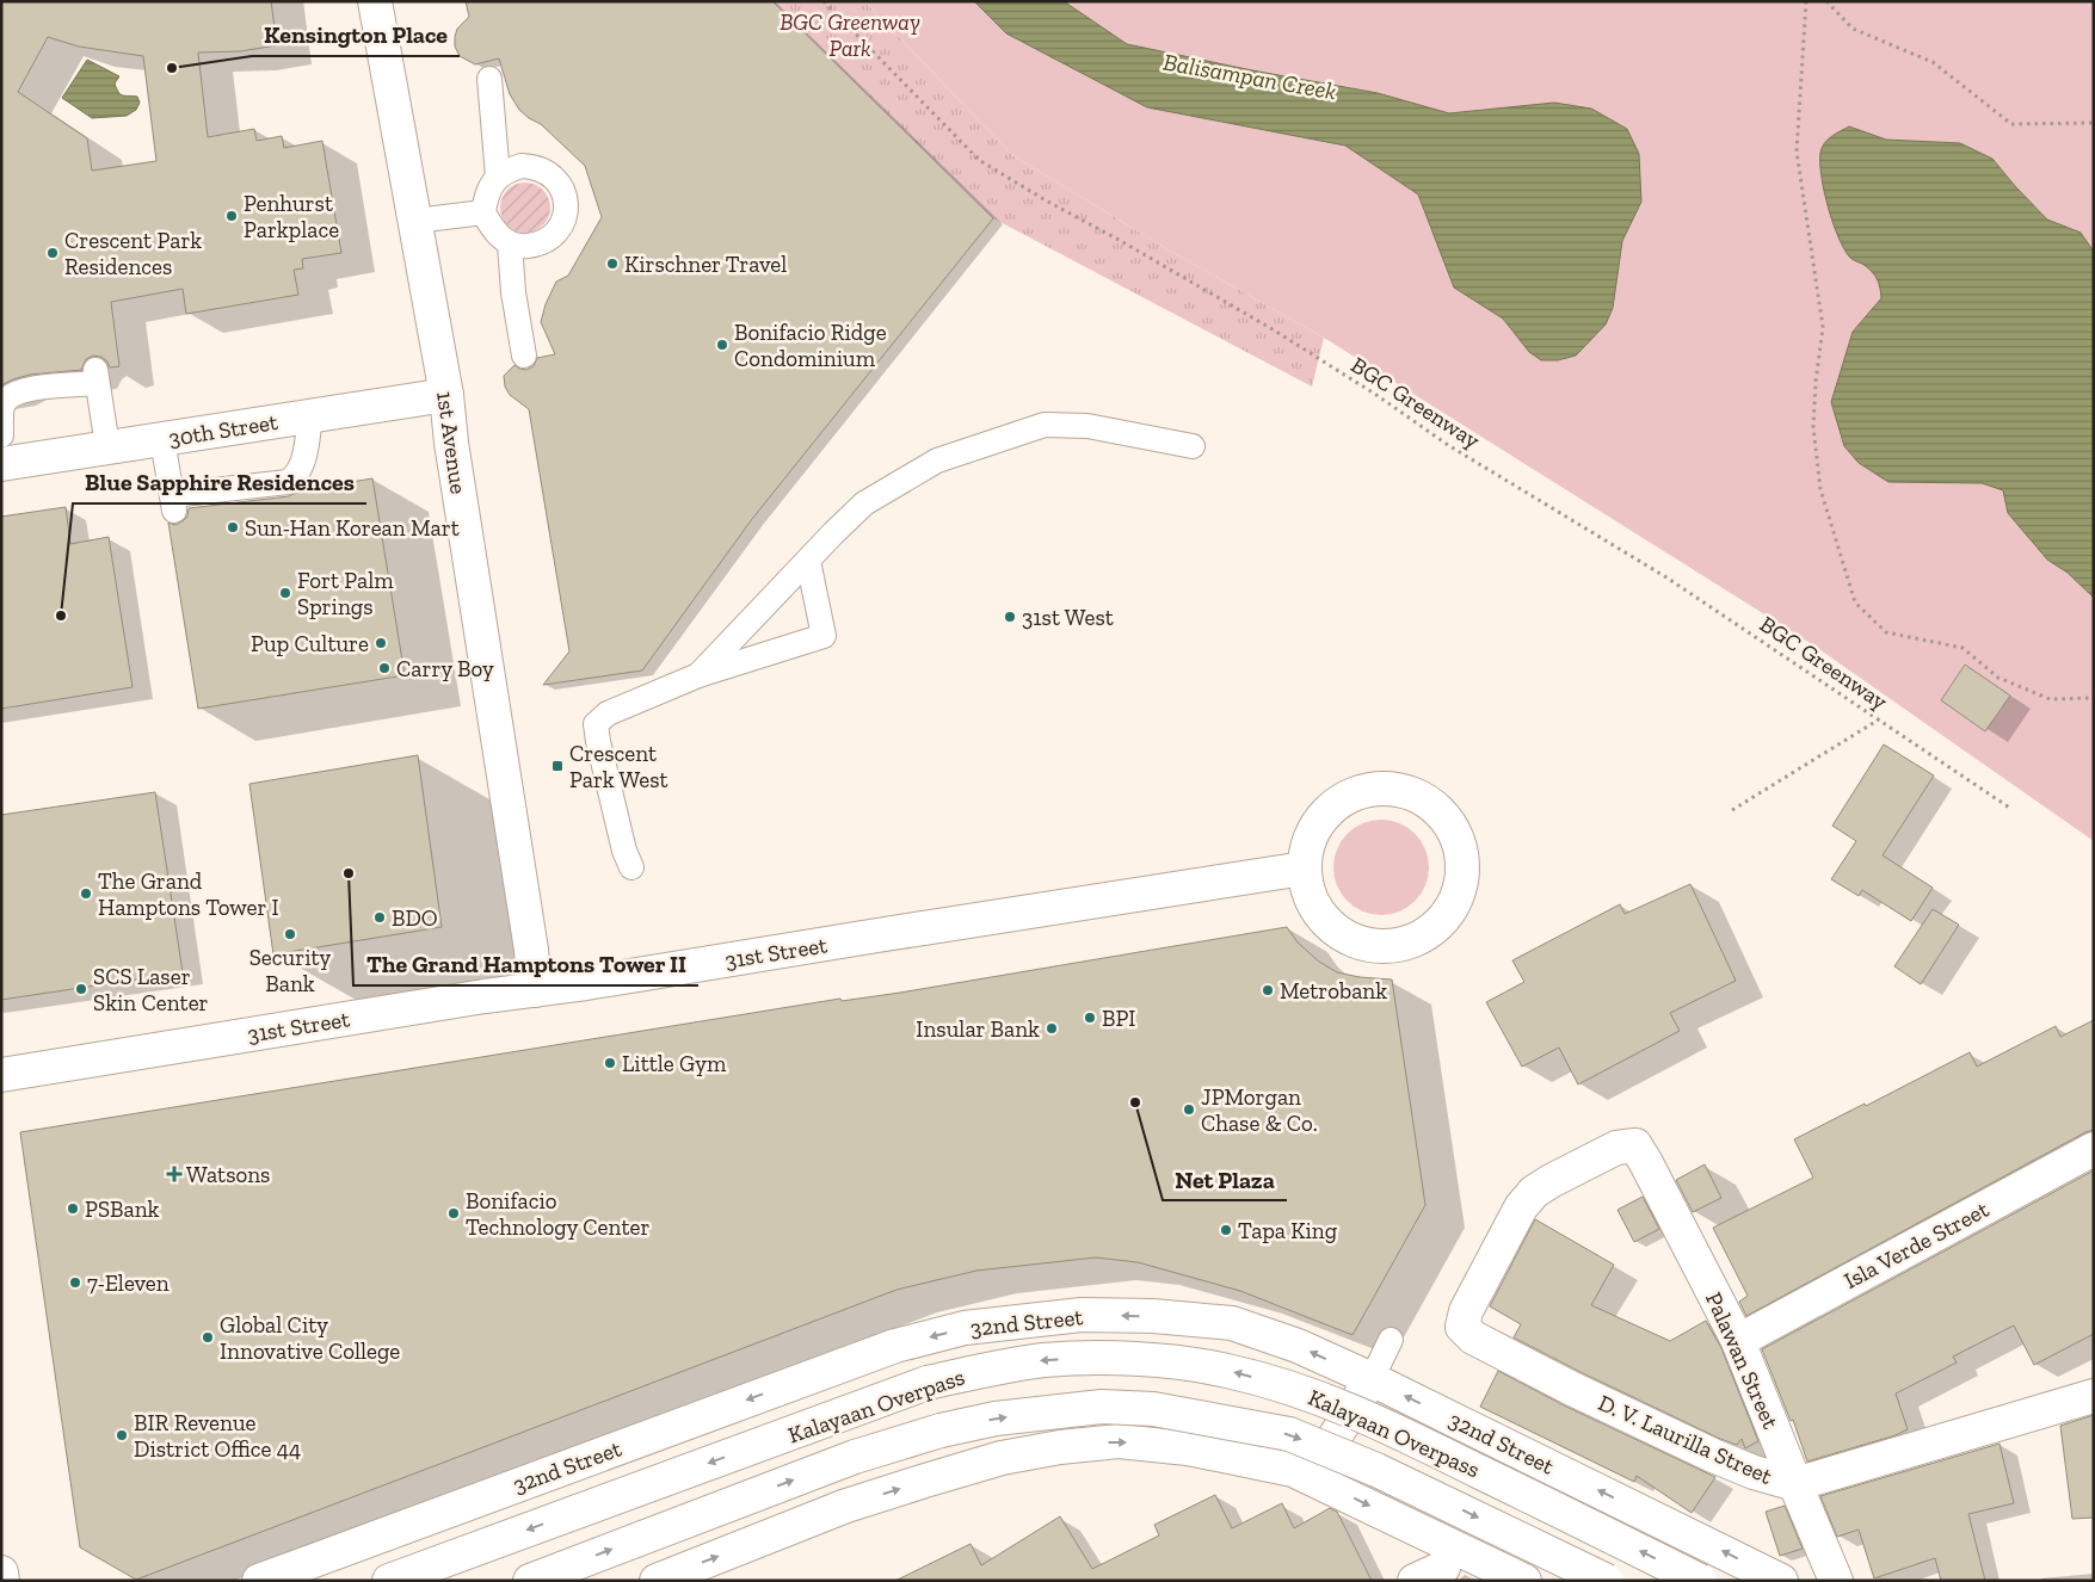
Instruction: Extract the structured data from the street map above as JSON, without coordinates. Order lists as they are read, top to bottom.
{
  "streets": {
    "main road": [
      "30th Street",
      "1st Avenue",
      "31st Street",
      "Isla Verde Street",
      "32nd Street",
      "Palawan Street",
      "Kalayaan Overpass",
      "D. V. Laurilla Street"
    ],
    "path": ["BGC Greenway"]
  },
  "crossings": [
    ["30th Street", "1st Avenue"],
    ["1st Avenue", "31st Street"],
    ["Isla Verde Street", "Palawan Street"],
    ["Palawan Street", "D. V. Laurilla Street"]
  ],
  "water": ["Balisampan Creek"],
  "parks": ["BGC Greenway Park"],
  "places": {
    "other": [
      "Kensington Place",
      "Penhurst Parkplace",
      "Crescent Park Residences",
      "Kirschner Travel",
      "Bonifacio Ridge Condominium",
      "Sun-Han Korean Mart",
      "Fort Palm Springs",
      "Blue Sapphire Residences",
      "31st West",
      "Pup Culture",
      "Carry Boy",
      "The Grand Hamptons Tower II",
      "The Grand Hamptons Tower I",
      "BDO",
      "Security Bank",
      "SCS Laser Skin Center",
      "Metrobank",
      "BPI",
      "Insular Bank",
      "Little Gym",
      "Net Plaza",
      "JPMorgan Chase & Co.",
      "PSBank",
      "Bonifacio Technology Center",
      "Tapa King",
      "7-Eleven",
      "Global City Innovative College",
      "BIR Revenue District Office 44"
    ],
    "transit": ["Crescent Park West"],
    "health": ["Watsons"]
  }
}
